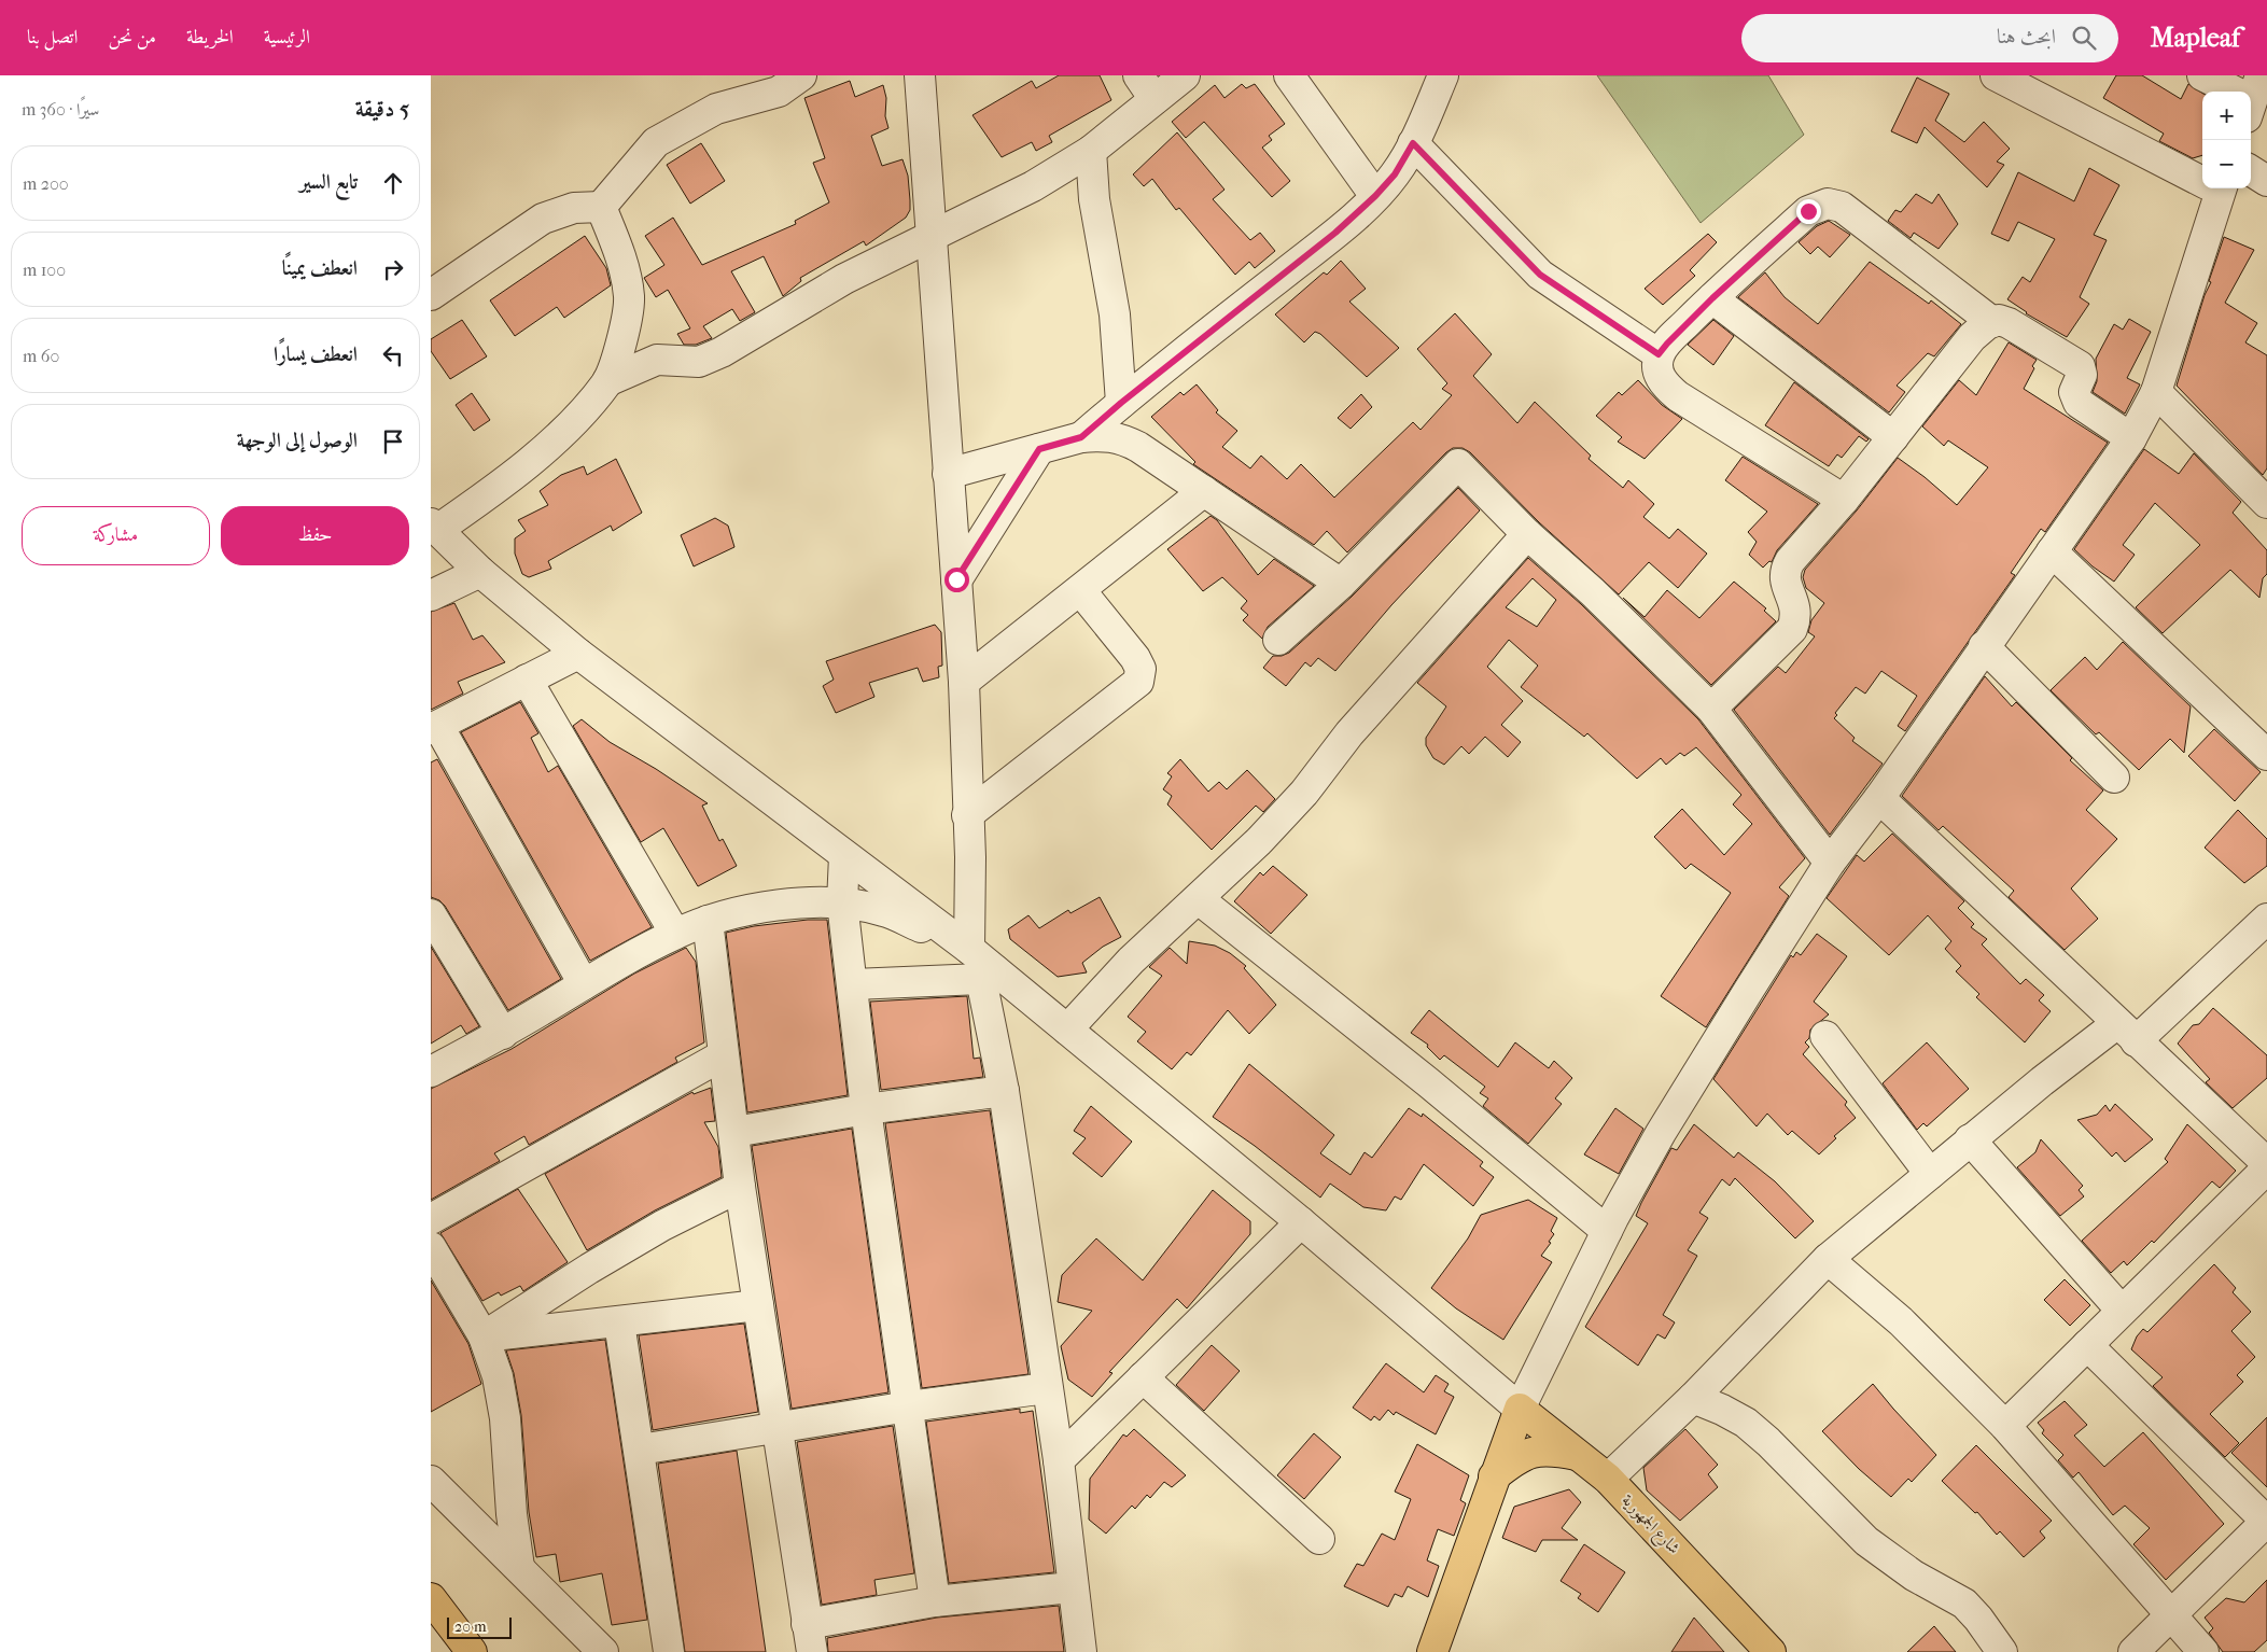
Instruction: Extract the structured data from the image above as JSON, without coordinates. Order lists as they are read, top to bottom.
{
  "streets": {
    "main road": ["شارع الجمهورية"]
  },
  "scale_bar": "20 m",
  "page": {
    "header": "Mapleaf",
    "search": "ابحث هنا",
    "nav": [
      "الرئيسية",
      "الخريطة",
      "من نحن",
      "اتصل بنا"
    ],
    "heading": ["5 دقيقة", "سيرًا · 360 m"],
    "map_buttons": ["+", "−"],
    "list": [
      ["تابع السير", "200 m"],
      ["انعطف يمينًا", "100 m"],
      ["انعطف يسارًا", "60 m"],
      "الوصول إلى الوجهة"
    ],
    "buttons": ["حفظ", "مشاركة"],
    "scale": "20 m"
  }
}
